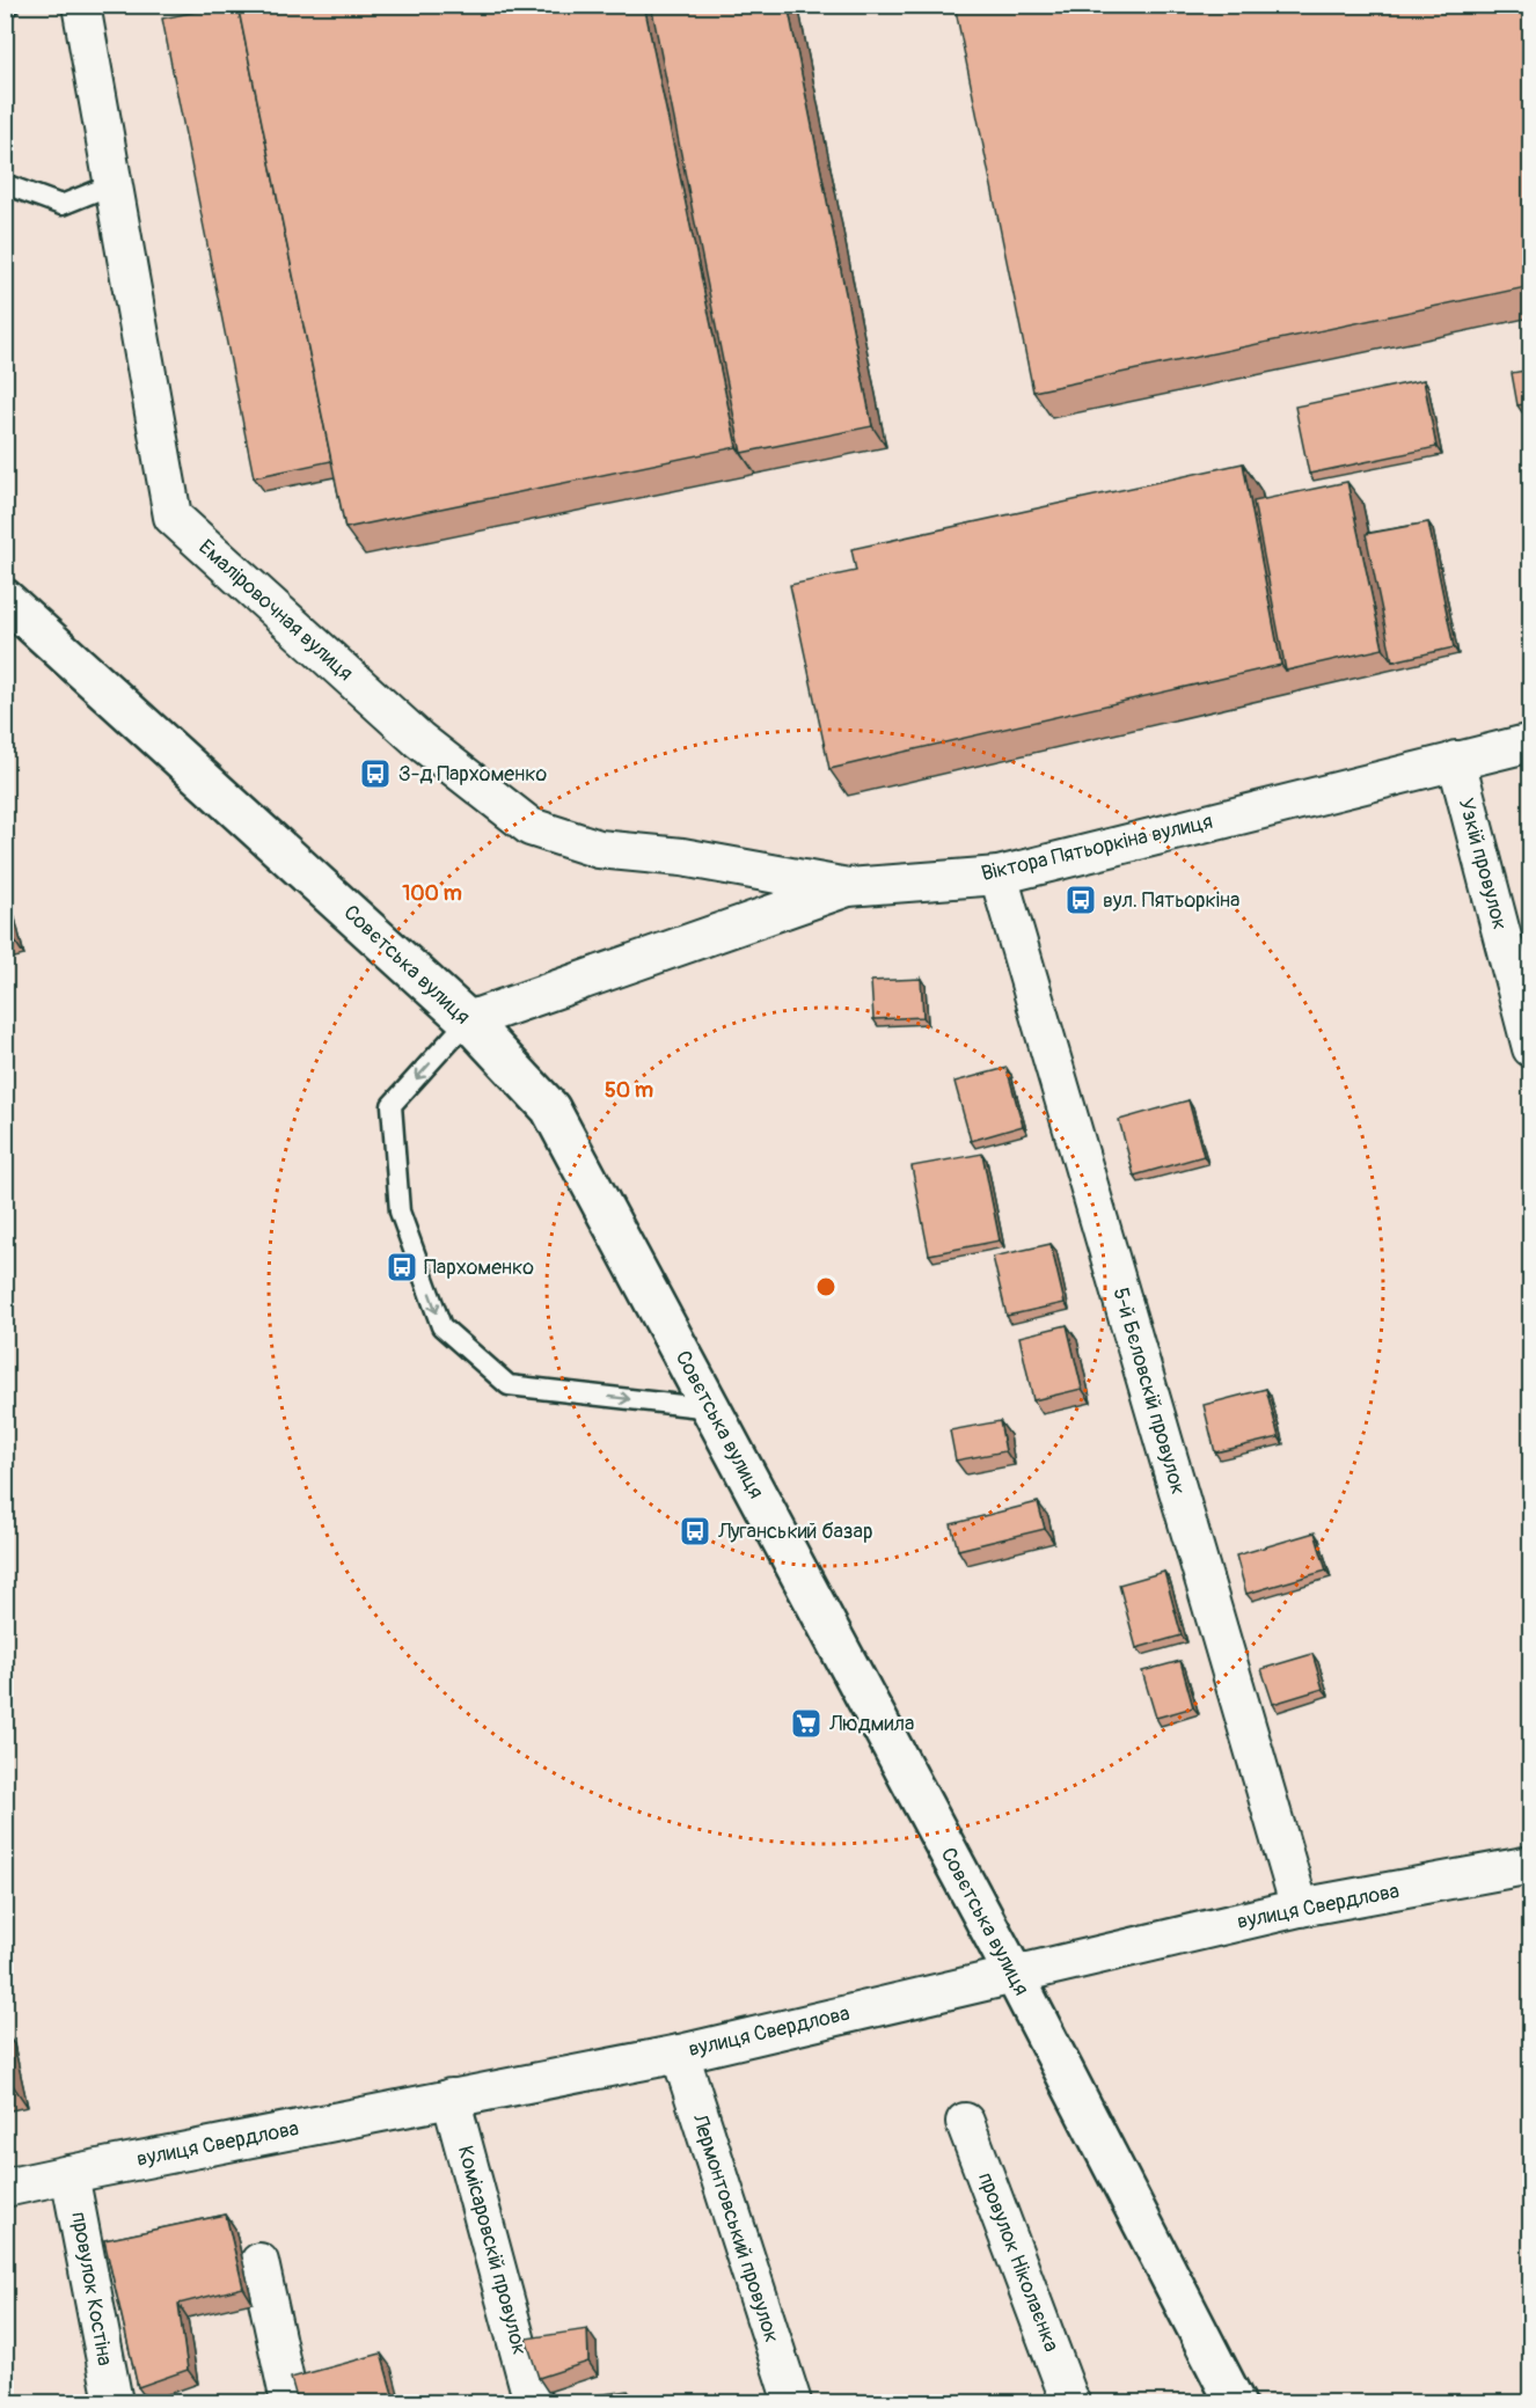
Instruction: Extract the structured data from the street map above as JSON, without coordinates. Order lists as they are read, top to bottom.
{
  "streets": {
    "main road": ["Совєтська вулиця"],
    "street": [
      "Емаліровочная вулиця",
      "Віктора Пятьоркіна вулиця",
      "Узкій провулок",
      "5-й Бєловскій провулок",
      "вулиця Свердлова",
      "Лермонтовський провулок",
      "Комісаровскій провулок",
      "провулок Ніколаєнка",
      "провулок Костіна"
    ]
  },
  "crossings": [
    ["Емаліровочная вулиця", "Віктора Пятьоркіна вулиця"],
    ["Віктора Пятьоркіна вулиця", "Узкій провулок"],
    ["Віктора Пятьоркіна вулиця", "Совєтська вулиця"],
    ["Віктора Пятьоркіна вулиця", "5-й Бєловскій провулок"],
    ["Совєтська вулиця", "вулиця Свердлова"],
    ["5-й Бєловскій провулок", "вулиця Свердлова"],
    ["вулиця Свердлова", "Лермонтовський провулок"],
    ["вулиця Свердлова", "Комісаровскій провулок"],
    ["вулиця Свердлова", "провулок Костіна"]
  ],
  "places": {
    "bus stop": [
      "З-д Пархоменко",
      "вул. Пятьоркіна",
      "Пархоменко",
      "Луганський базар"
    ],
    "supermarket": ["Людмила"]
  },
  "rings": ["100 m", "50 m"]
}
